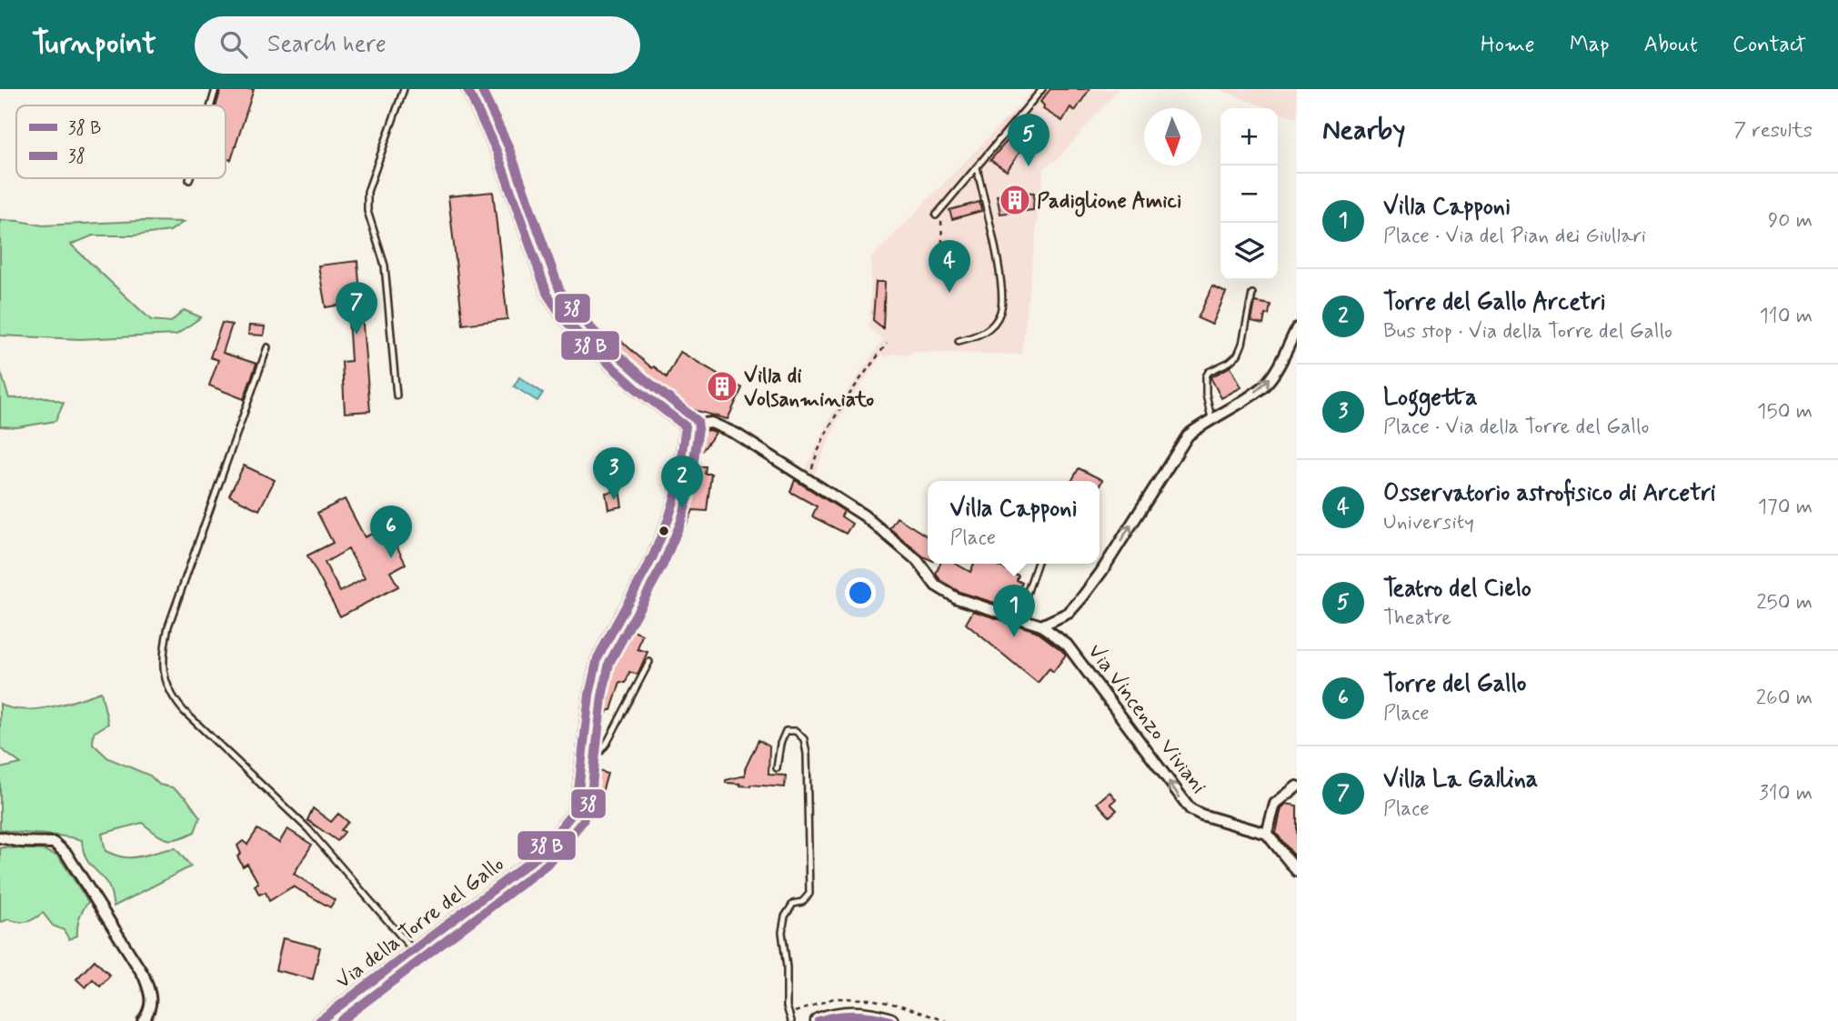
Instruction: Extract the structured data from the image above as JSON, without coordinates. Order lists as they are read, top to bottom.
{
  "streets": {
    "street": ["Via Vincenzo Viviani", "Via della Torre del Gallo"]
  },
  "crossings": [
    ["Via Vincenzo Viviani", "Via della Torre del Gallo"]
  ],
  "one_way": ["Via Vincenzo Viviani"],
  "places": {
    "building": ["Padiglione Amici", "Villa di Volsanminiato"]
  },
  "lines": ["transit line 38"],
  "legend": ["38 B", "38"],
  "north": "bottom",
  "page": {
    "header": "Turnpoint",
    "search": "Search here",
    "nav": [
      "Home",
      "Map",
      "About",
      "Contact"
    ],
    "heading": ["Nearby", "7 results"],
    "map_buttons": ["+", "−"],
    "pins": [
      "5",
      "4",
      "7",
      "3",
      "2",
      "6",
      "1"
    ],
    "list": [
      {
        "mark": "1",
        "name": "Villa Capponi",
        "note": "Place · Via del Pian dei Giullari",
        "value": "90 m"
      },
      {
        "mark": "2",
        "name": "Torre del Gallo Arcetri",
        "note": "Bus stop · Via della Torre del Gallo",
        "value": "110 m"
      },
      {
        "mark": "3",
        "name": "Loggetta",
        "note": "Place · Via della Torre del Gallo",
        "value": "150 m"
      },
      {
        "mark": "4",
        "name": "Osservatorio astrofisico di Arcetri",
        "note": "University",
        "value": "170 m"
      },
      {
        "mark": "5",
        "name": "Teatro del Cielo",
        "note": "Theatre",
        "value": "250 m"
      },
      {
        "mark": "6",
        "name": "Torre del Gallo",
        "note": "Place",
        "value": "260 m"
      },
      {
        "mark": "7",
        "name": "Villa La Gallina",
        "note": "Place",
        "value": "310 m"
      }
    ],
    "popup": ["Villa Capponi", "Place"]
  }
}
